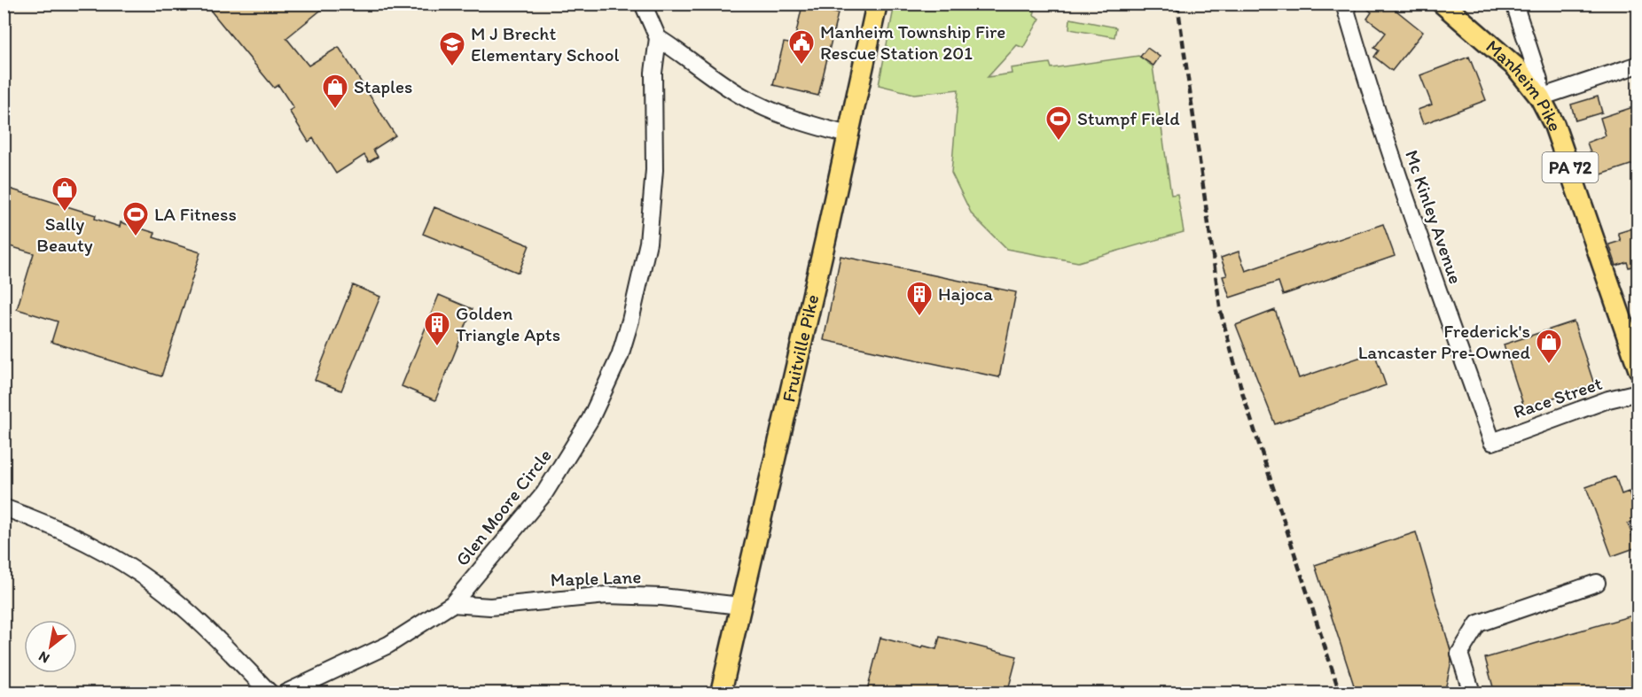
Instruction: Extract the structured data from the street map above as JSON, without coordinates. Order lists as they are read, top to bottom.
{
  "streets": {
    "main road": ["Manheim Pike", "PA 72", "Fruitville Pike"],
    "street": [
      "Mc Kinley Avenue",
      "Race Street",
      "Glen Moore Circle",
      "Maple Lane"
    ]
  },
  "crossings": [
    ["Mc Kinley Avenue", "Race Street"],
    ["Fruitville Pike", "Maple Lane"],
    ["Glen Moore Circle", "Maple Lane"]
  ],
  "places": {
    "public building": ["Manheim Township Fire Rescue Station 201"],
    "school or university": ["M J Brecht Elementary School"],
    "shop": ["Staples", "Sally Beauty", "Frederick's Lancaster Pre-Owned"],
    "sports": ["Stumpf Field", "LA Fitness"],
    "building": ["Hajoca", "Golden Triangle Apts"]
  },
  "north": "bottom left"
}
